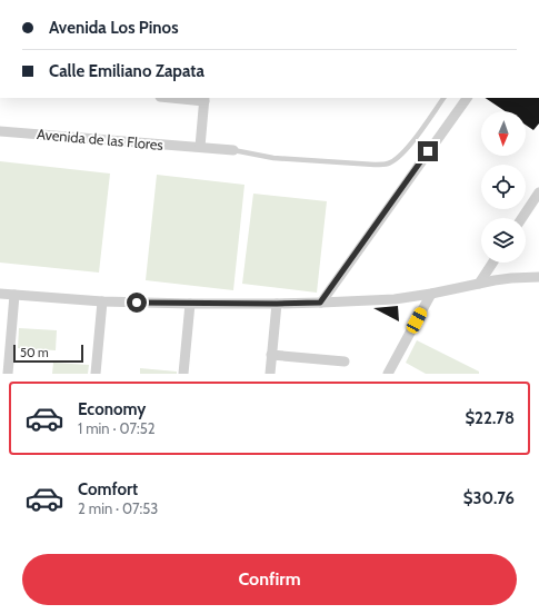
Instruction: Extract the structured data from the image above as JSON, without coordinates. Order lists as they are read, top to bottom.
{
  "streets": {
    "street": ["Avenida de las Flores"]
  },
  "scale_bar": "50 m",
  "north": "bottom",
  "page": {
    "banner": ["Avenida Los Pinos", "Calle Emiliano Zapata"],
    "scale": "50 m",
    "list": [
      {
        "name": "Economy",
        "note": "1 min · 07:52",
        "value": "$22.78"
      },
      {
        "name": "Comfort",
        "note": "2 min · 07:53",
        "value": "$30.76"
      }
    ],
    "buttons": "Confirm"
  }
}
